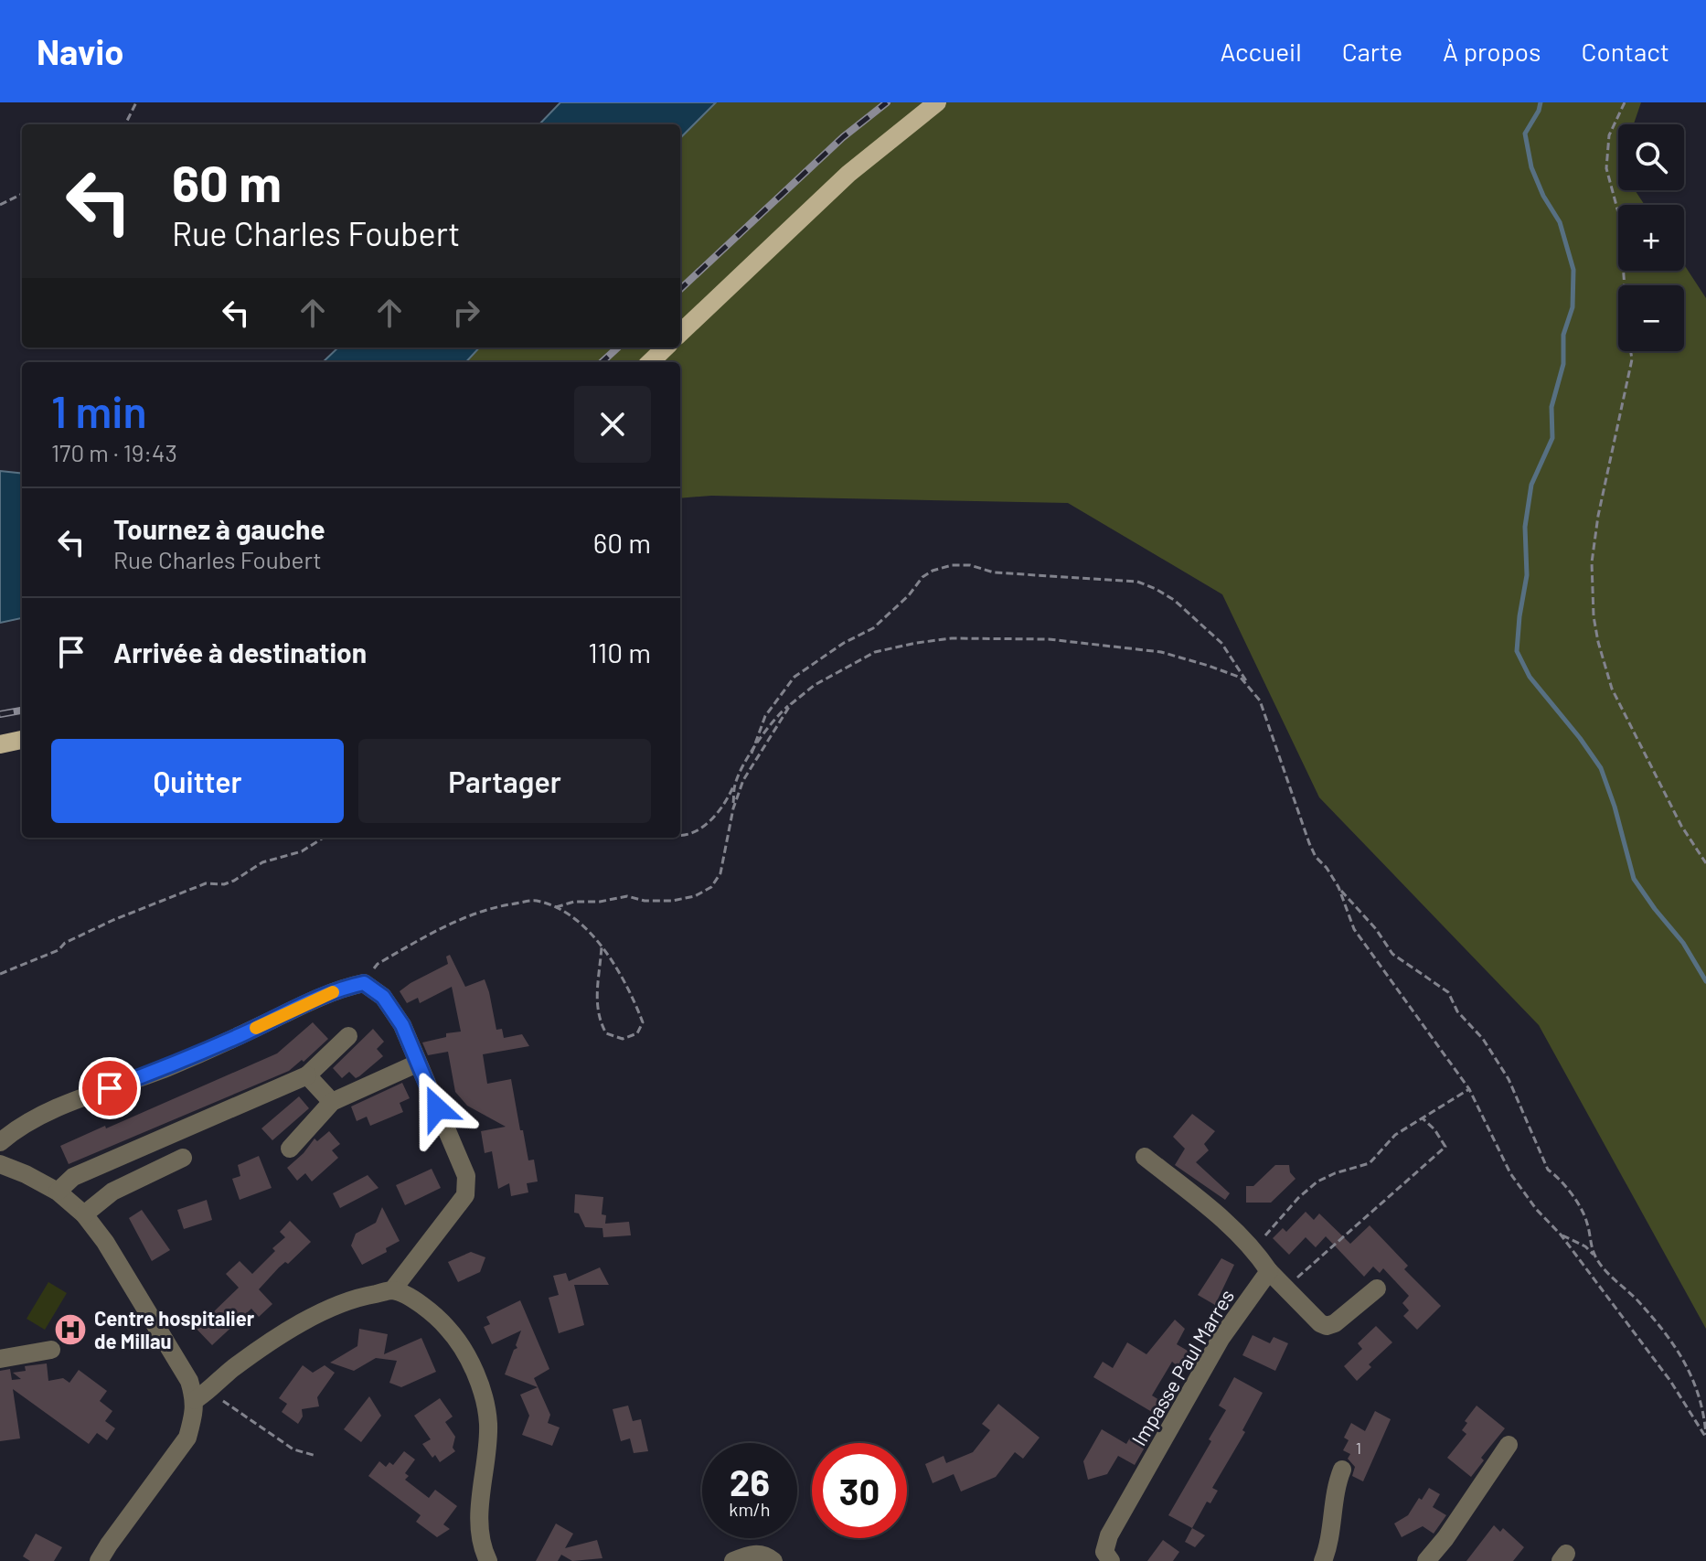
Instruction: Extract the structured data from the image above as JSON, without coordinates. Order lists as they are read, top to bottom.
{
  "streets": {
    "street": ["Impasse Paul Marres"]
  },
  "places": {
    "hospital": ["Centre hospitalier de Millau"]
  },
  "house_numbers": ["1"],
  "page": {
    "header": "Navio",
    "nav": [
      "Accueil",
      "Carte",
      "À propos",
      "Contact"
    ],
    "map_buttons": ["+", "−"],
    "turn": ["60 m", "Rue Charles Foubert"],
    "heading": ["1 min", "170 m · 19:43"],
    "list": [
      {
        "name": "Tournez à gauche",
        "note": "Rue Charles Foubert",
        "value": "60 m"
      },
      {
        "name": "Arrivée à destination",
        "value": "110 m"
      }
    ],
    "buttons": ["Quitter", "Partager"],
    "speed": "26 km/h",
    "limit": "30"
  }
}
